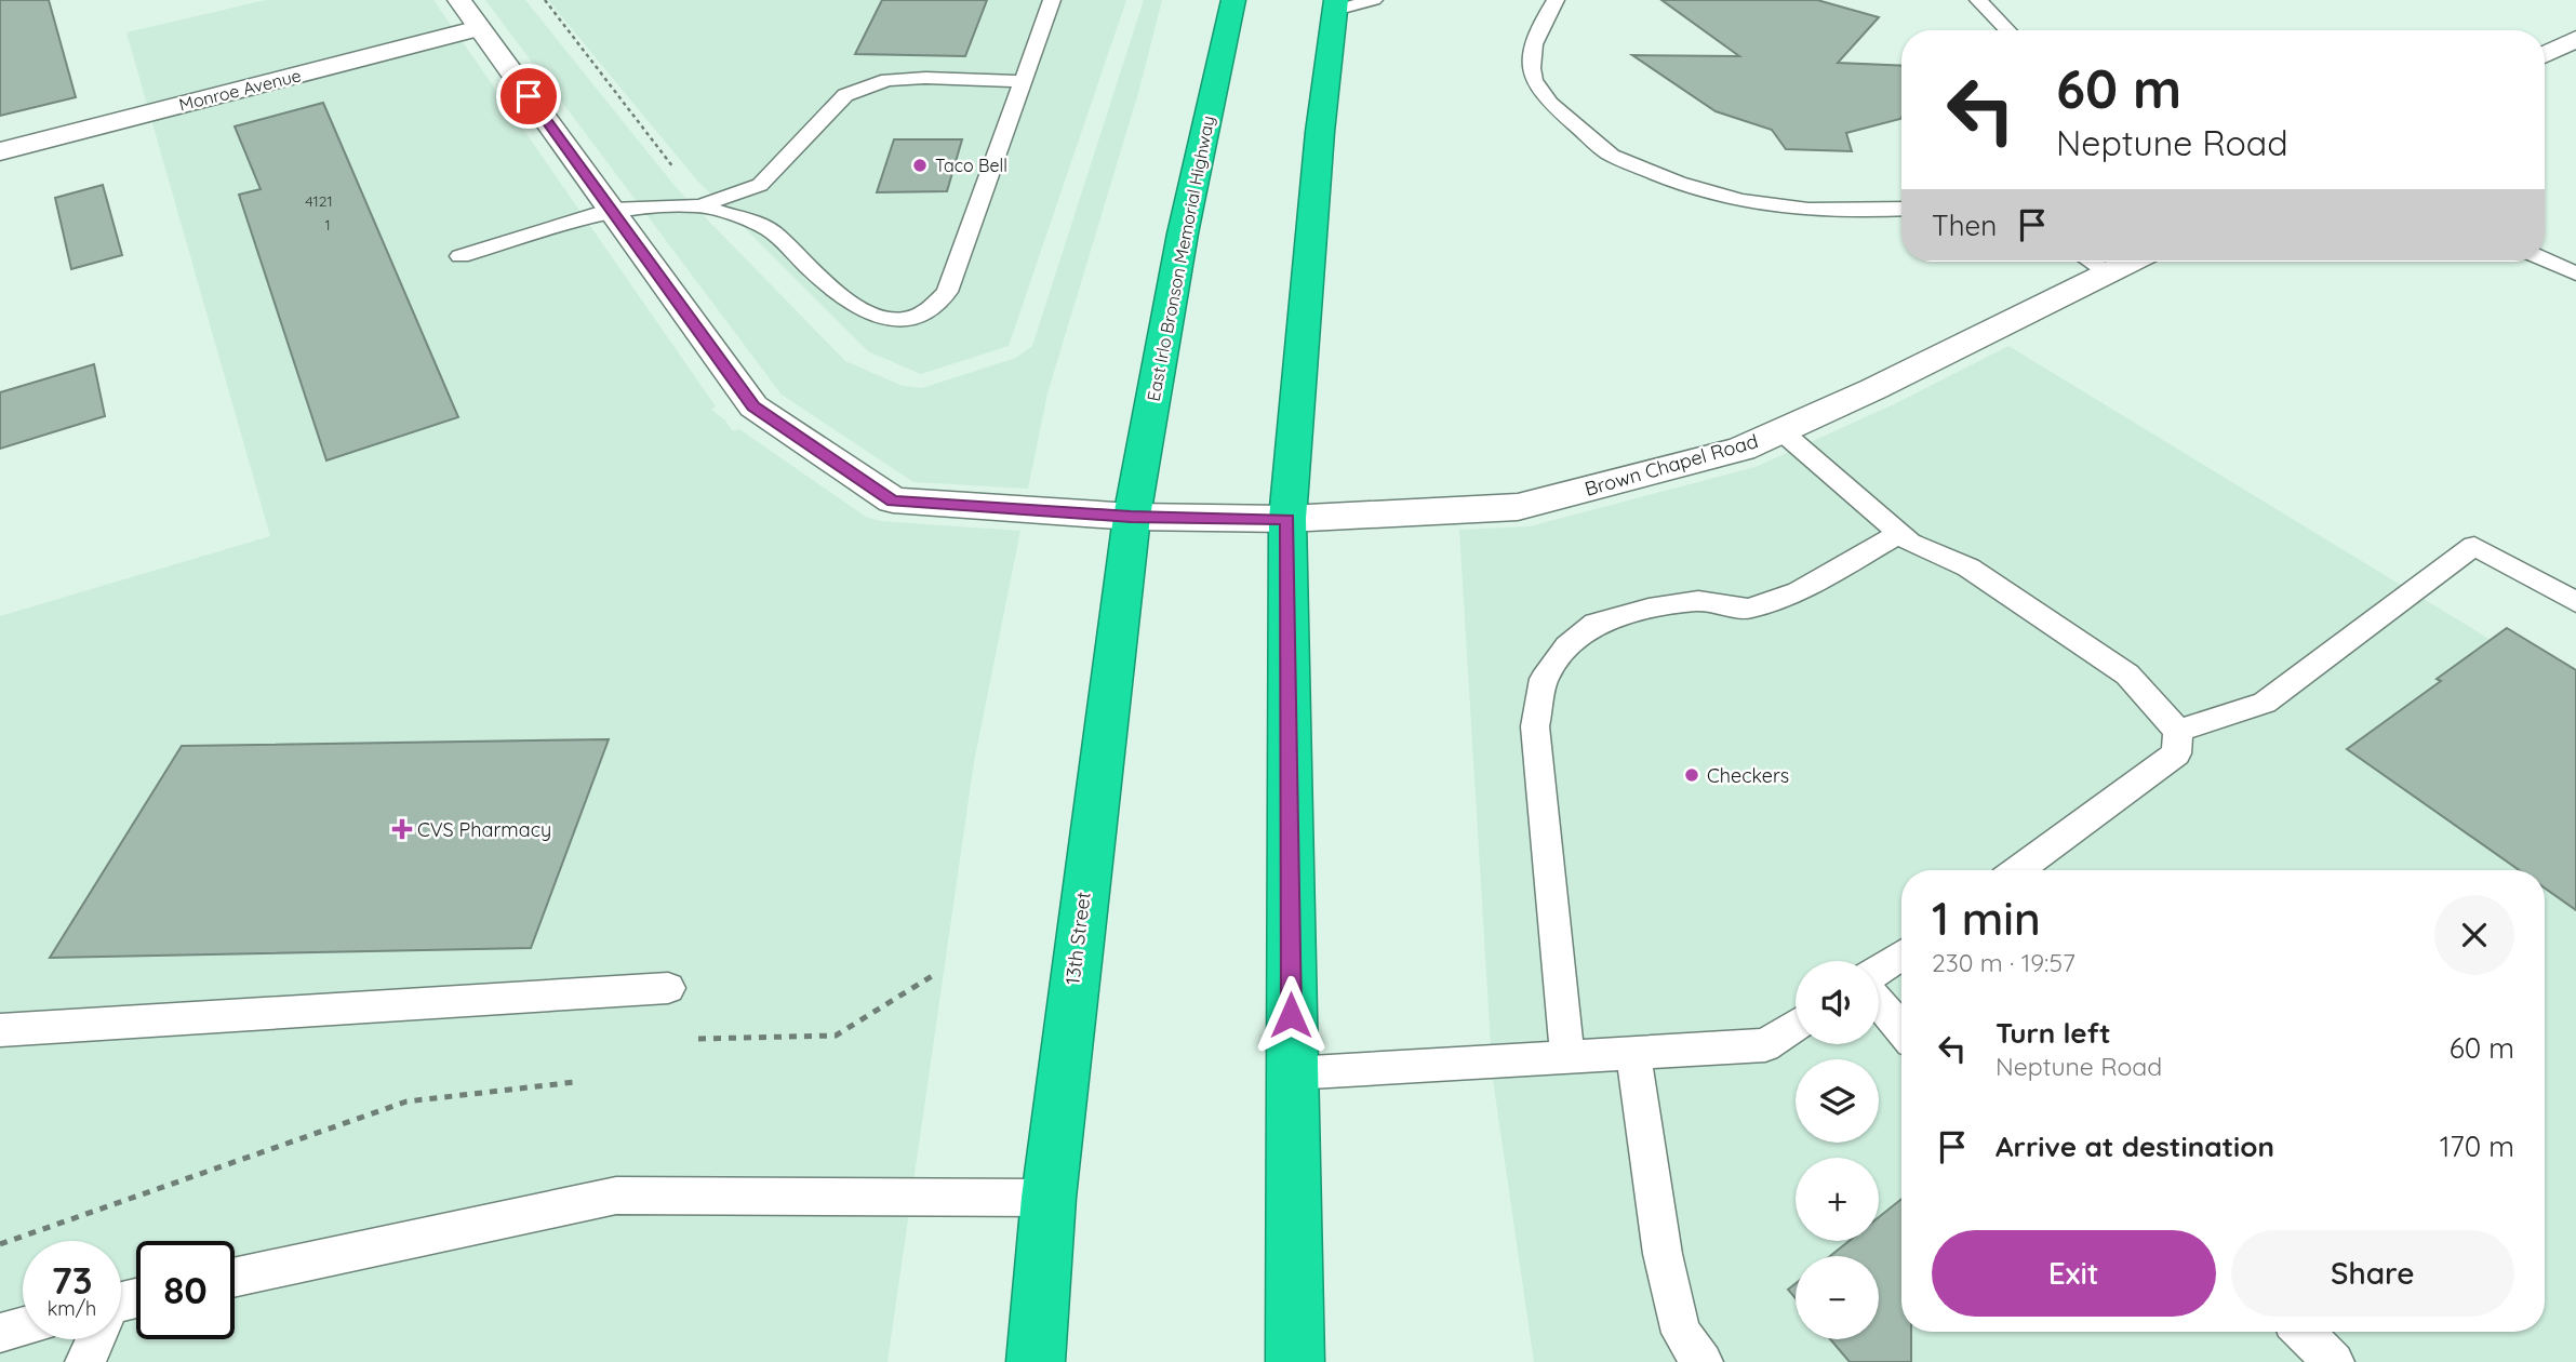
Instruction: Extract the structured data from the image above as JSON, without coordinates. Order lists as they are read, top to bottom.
{
  "streets": {
    "highway": ["East Irlo Bronson Memorial Highway", "13th Street"],
    "street": ["Monroe Avenue", "Brown Chapel Road"]
  },
  "crossings": [
    ["Monroe Avenue", "Brown Chapel Road"],
    ["East Irlo Bronson Memorial Highway", "Brown Chapel Road"],
    ["East Irlo Bronson Memorial Highway", "13th Street"],
    ["Brown Chapel Road", "13th Street"]
  ],
  "places": {
    "other": ["Taco Bell", "Checkers"],
    "health": ["CVS Pharmacy"]
  },
  "house_numbers": ["4121", "1"],
  "page": {
    "turn": ["60 m", "Neptune Road"],
    "then": "Then",
    "heading": ["1 min", "230 m · 19:57"],
    "map_buttons": ["+", "−"],
    "list": [
      {
        "name": "Turn left",
        "note": "Neptune Road",
        "value": "60 m"
      },
      {
        "name": "Arrive at destination",
        "value": "170 m"
      }
    ],
    "buttons": ["Exit", "Share"],
    "speed": "73 km/h",
    "limit": "80"
  }
}
